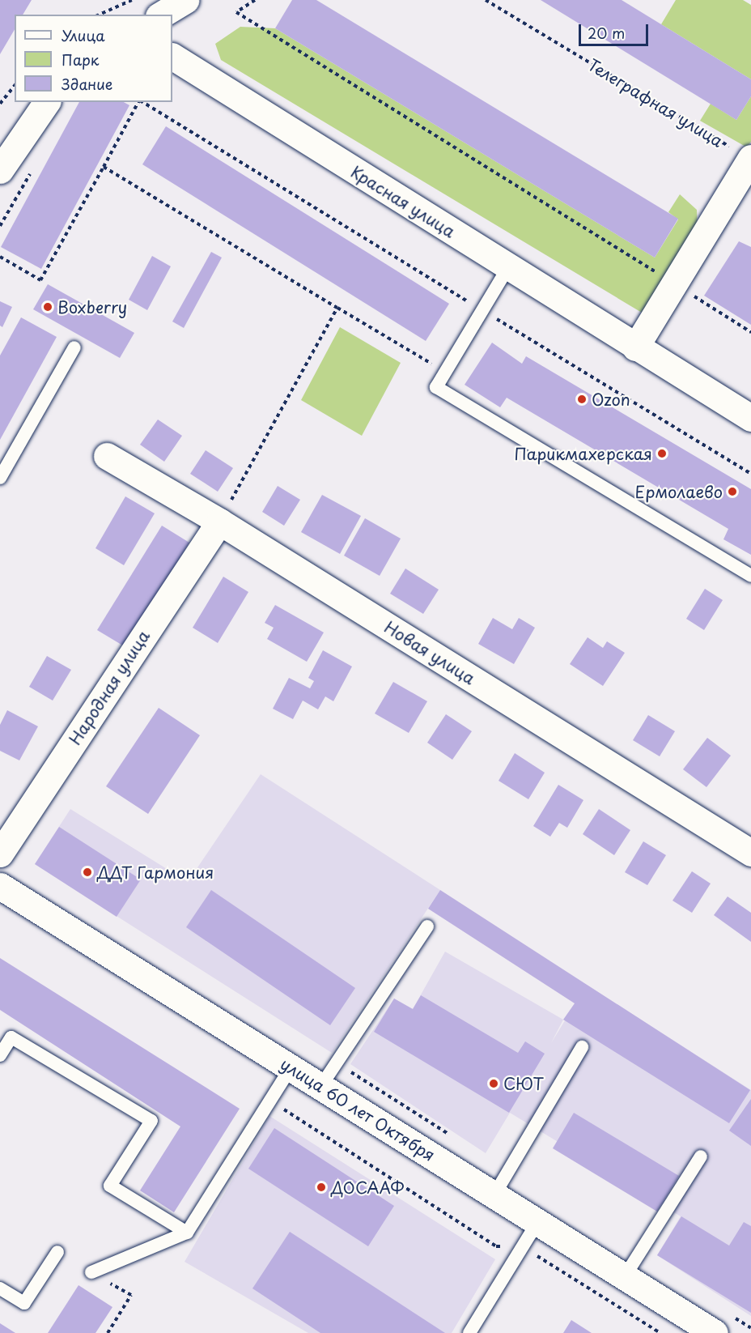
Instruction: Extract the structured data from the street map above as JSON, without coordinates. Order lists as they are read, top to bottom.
{
  "streets": {
    "street": [
      "Красная улица",
      "Новая улица",
      "Народная улица",
      "улица 60 лет Октября"
    ],
    "path": ["Телеграфная улица"]
  },
  "crossings": [
    ["Новая улица", "Народная улица"]
  ],
  "places": [
    "Boxberry",
    "Ozon",
    "Парикмахерская",
    "Ермолаево",
    "ДДТ Гармония",
    "СЮТ",
    "ДОСААФ"
  ],
  "legend": ["Улица", "Парк", "Здание"],
  "scale_bar": "20 m"
}
